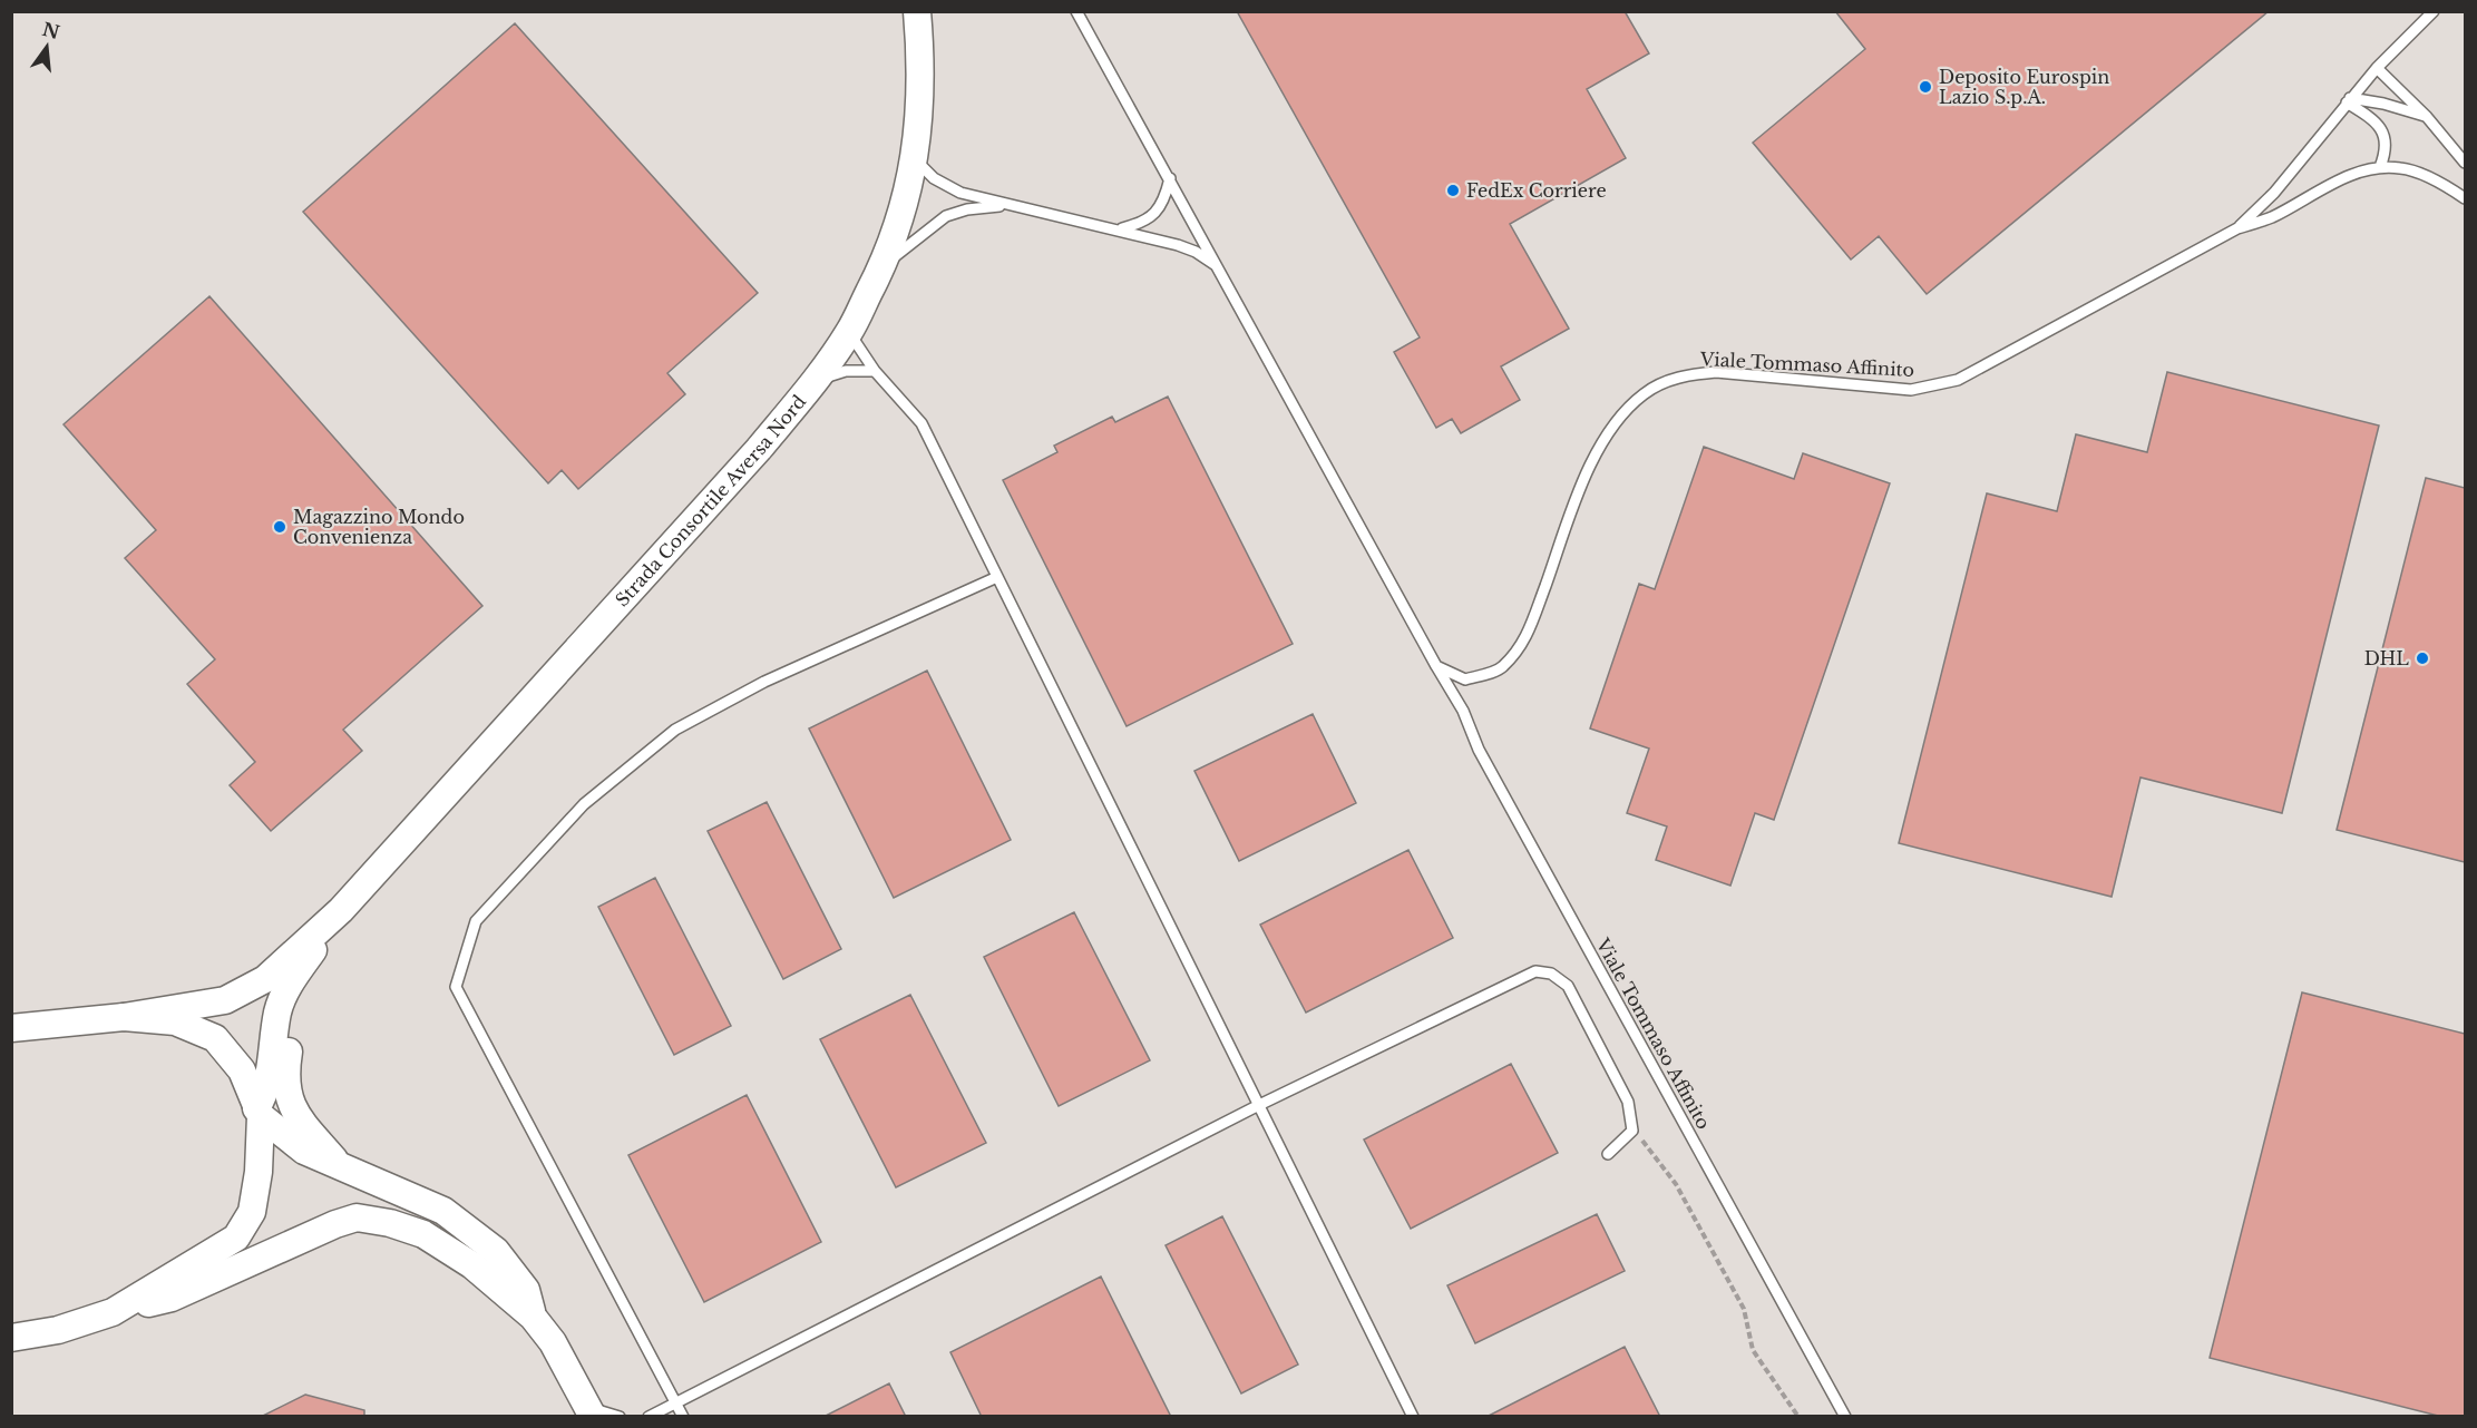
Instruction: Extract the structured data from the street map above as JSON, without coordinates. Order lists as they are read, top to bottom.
{
  "streets": {
    "street": ["Strada Consortile Aversa Nord"],
    "lane": ["Viale Tommaso Affinito"]
  },
  "crossings": [
    ["Viale Tommaso Affinito", "Strada Consortile Aversa Nord"]
  ],
  "places": [
    "Deposito Eurospin Lazio S.p.A.",
    "FedEx Corriere",
    "Magazzino Mondo Convenienza",
    "DHL"
  ],
  "north": "top"
}
